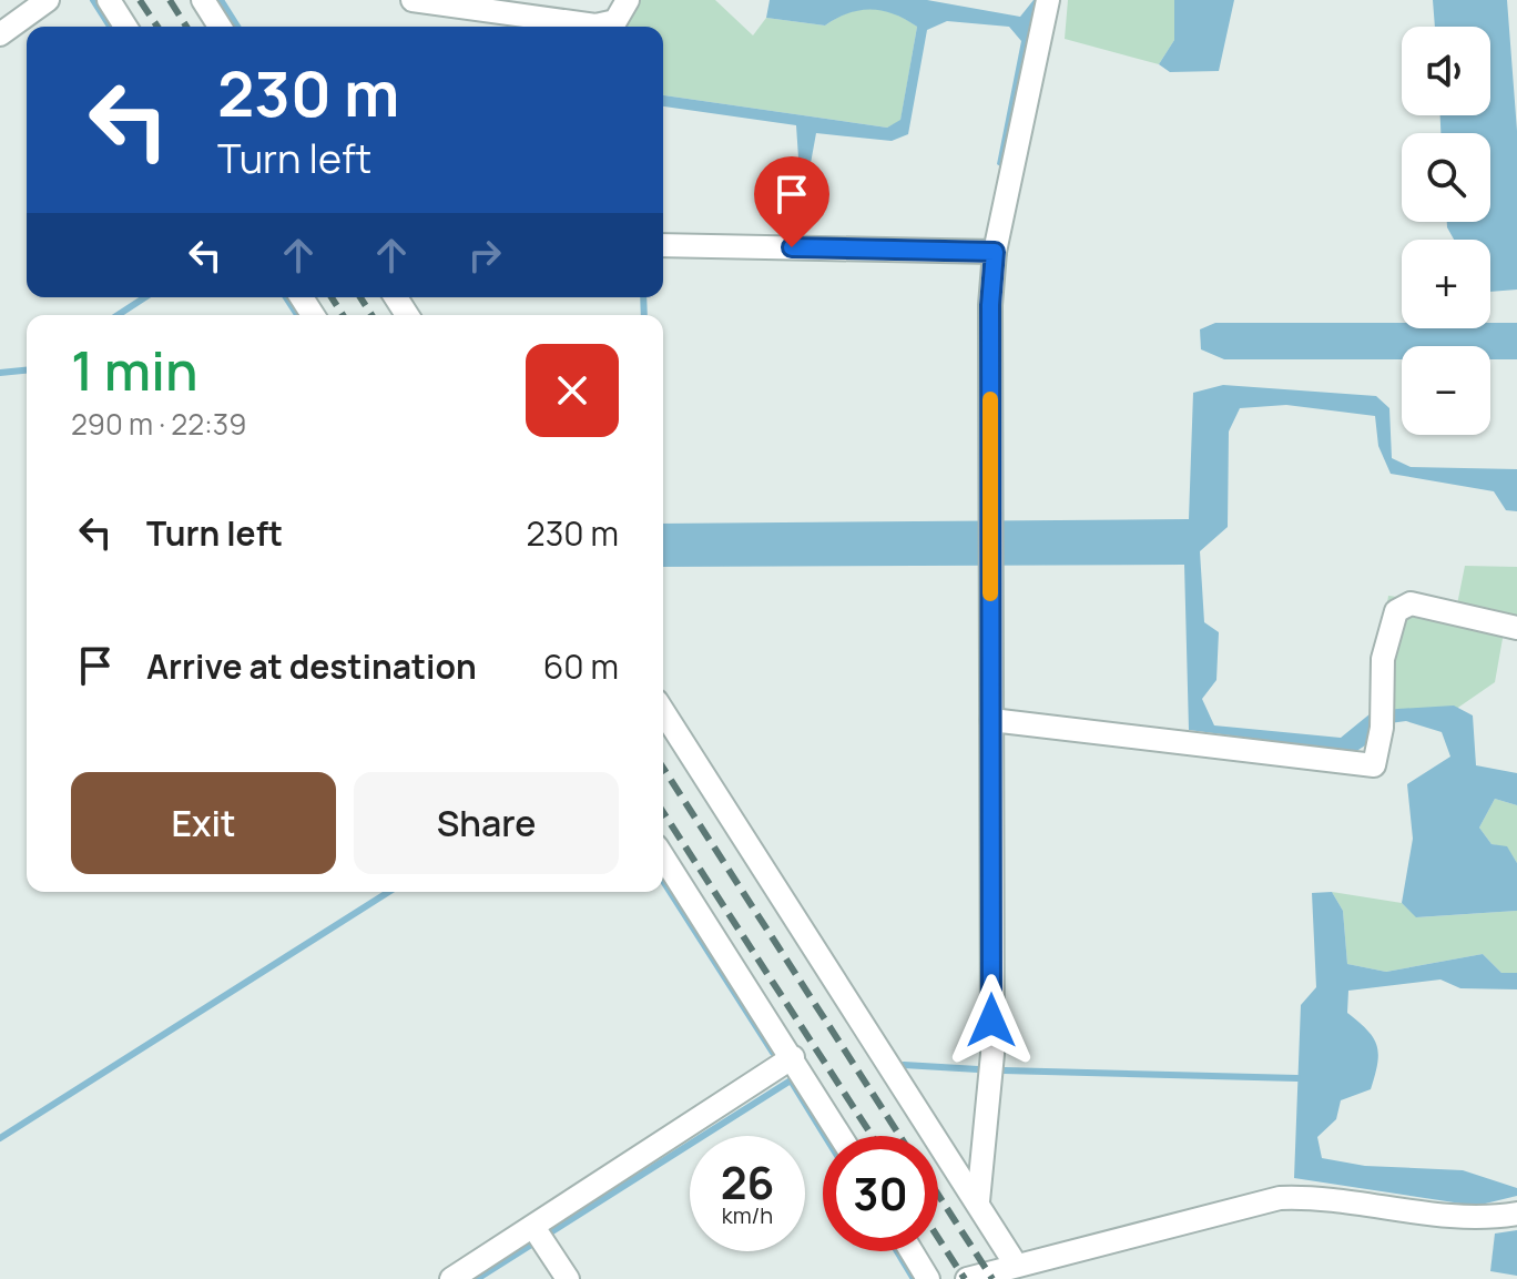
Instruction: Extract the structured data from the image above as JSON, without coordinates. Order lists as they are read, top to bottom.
{
  "page": {
    "map_buttons": ["+", "−"],
    "turn": ["230 m", "Turn left"],
    "heading": ["1 min", "290 m · 22:39"],
    "list": [
      {
        "name": "Turn left",
        "value": "230 m"
      },
      {
        "name": "Arrive at destination",
        "value": "60 m"
      }
    ],
    "buttons": ["Exit", "Share"],
    "speed": "26 km/h",
    "limit": "30"
  }
}
